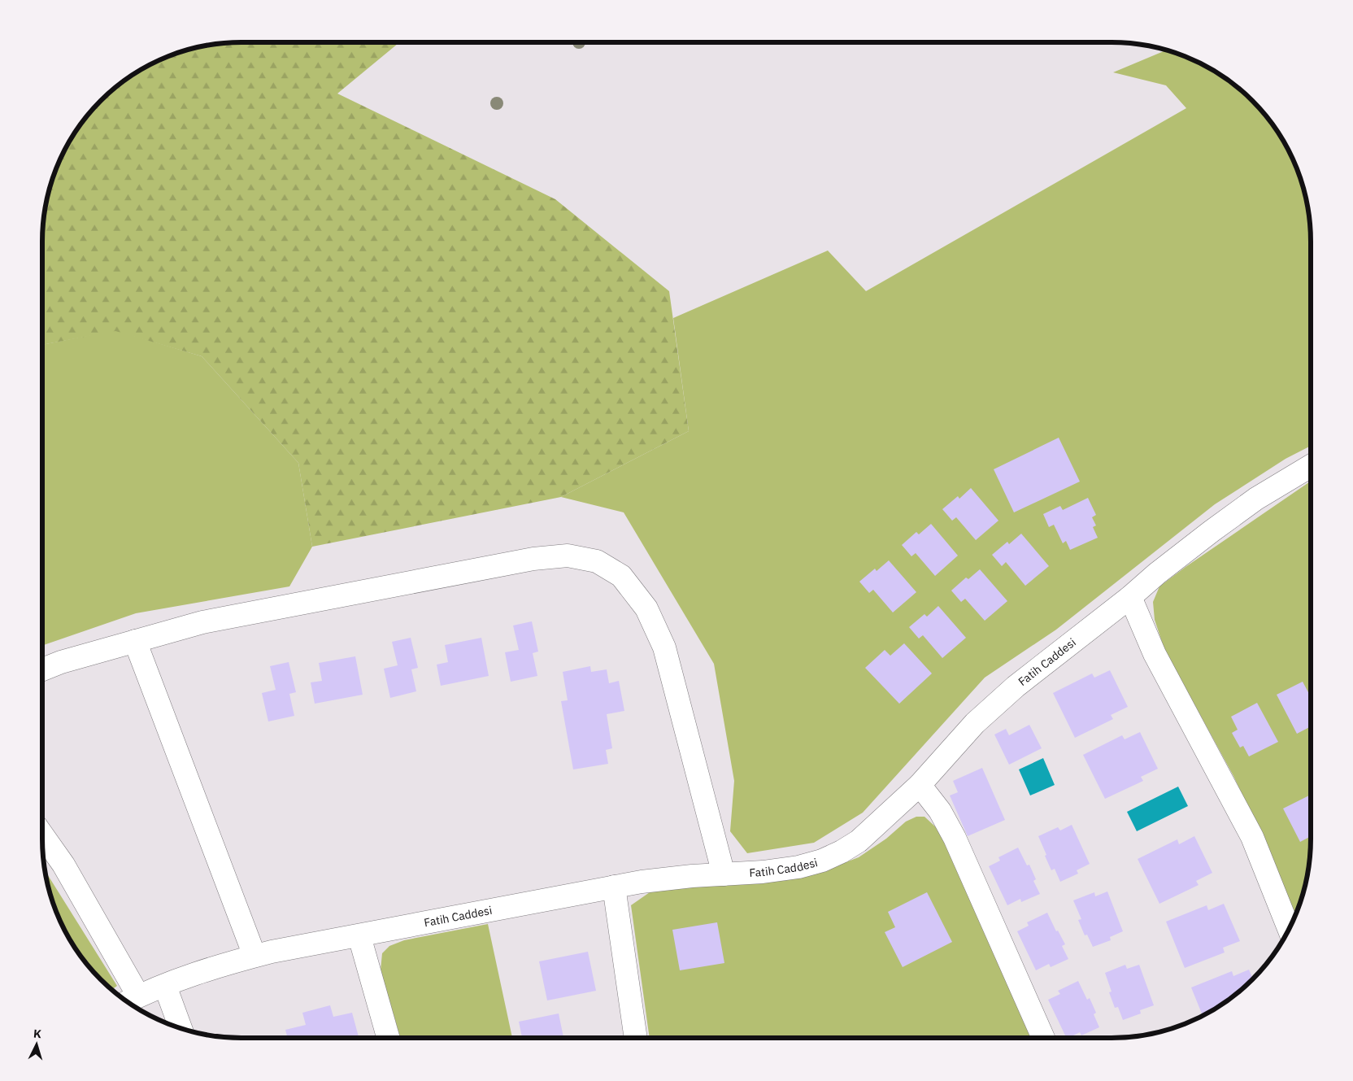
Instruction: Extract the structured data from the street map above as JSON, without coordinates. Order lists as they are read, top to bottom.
{
  "streets": {
    "street": ["Fatih Caddesi"]
  },
  "north": "top"
}
